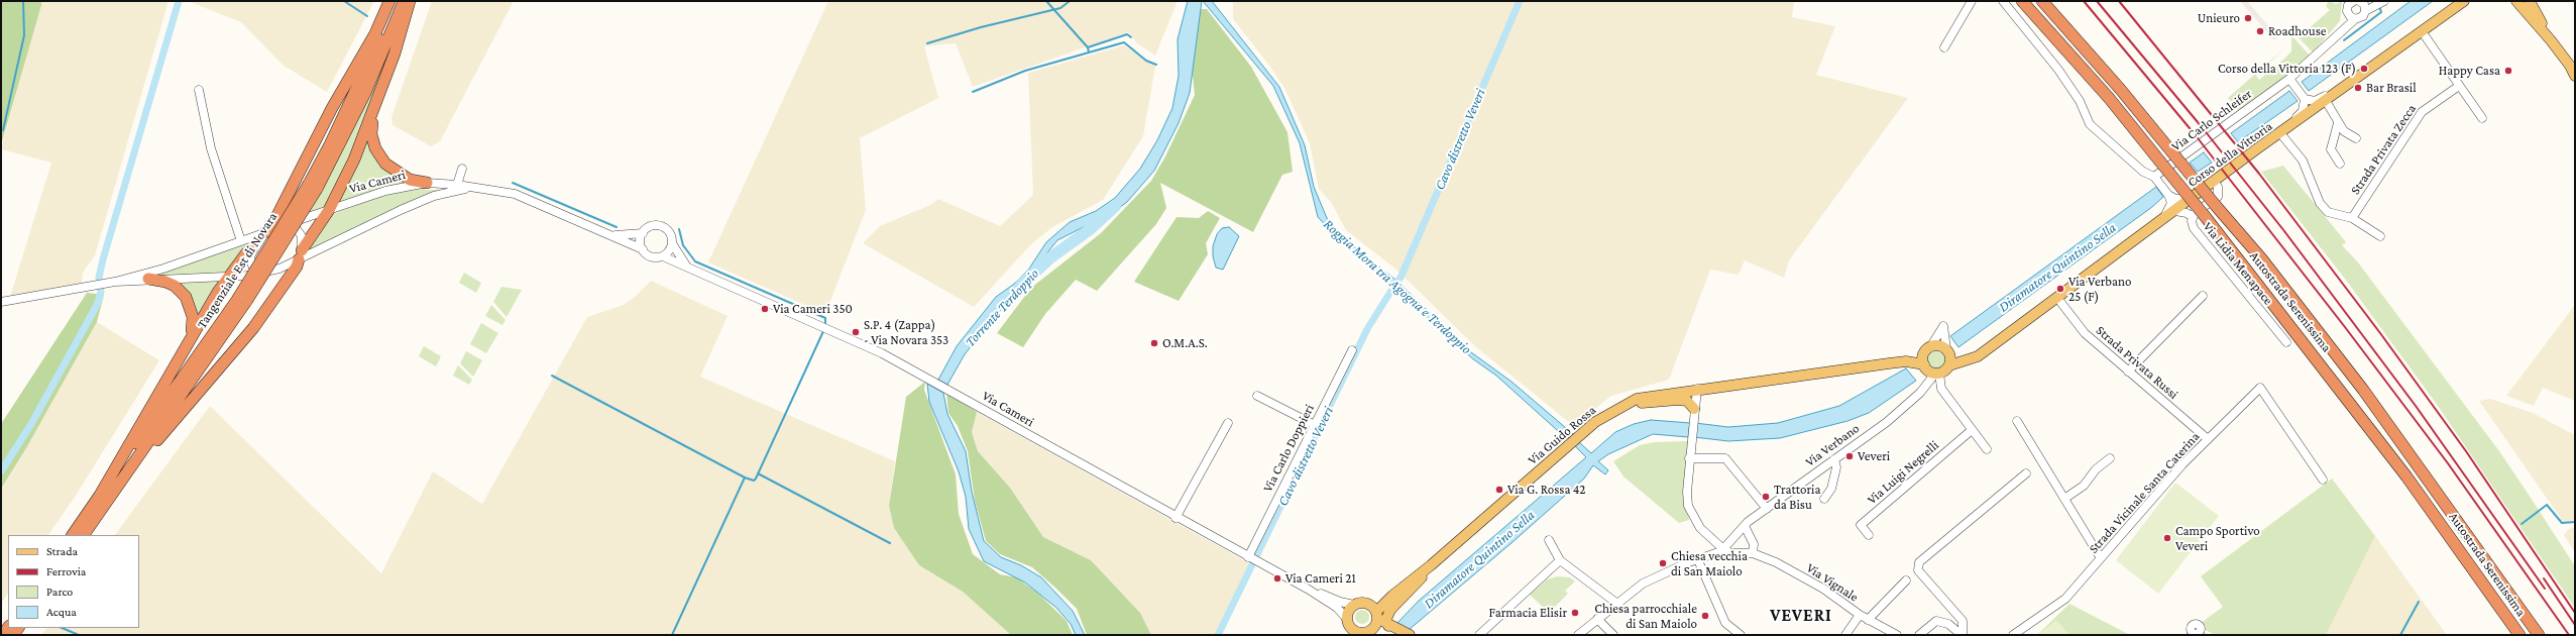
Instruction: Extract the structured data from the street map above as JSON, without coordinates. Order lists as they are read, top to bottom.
{
  "streets": {
    "highway": ["Tangenziale Est di Novara", "Autostrada Serenissima"],
    "main road": ["Corso della Vittoria", "Via Guido Rossa"],
    "street": [
      "Via Carlo Schleifer",
      "Strada Privata Zecca",
      "Via Cameri",
      "Via Lidia Menapace",
      "Strada Privata Russi",
      "Via Verbano",
      "Via Carlo Doppieri",
      "Via Luigi Negrelli",
      "Strada Vicinale Santa Caterina",
      "Via Vignale"
    ]
  },
  "crossings": [
    ["Corso della Vittoria", "Via Lidia Menapace"],
    ["Via Cameri", "Via Carlo Doppieri"],
    ["Strada Privata Russi", "Strada Vicinale Santa Caterina"],
    ["Via Guido Rossa", "Via Verbano"]
  ],
  "districts": ["VEVERI"],
  "water": [
    "Cavo distretto Veveri",
    "Diramatore Quintino Sella",
    "Roggia Mora tra Agogna e Terdoppio",
    "Torrente Terdoppio"
  ],
  "places": [
    "Unieuro",
    "Roadhouse",
    "Corso della Vittoria 123 (F)",
    "Happy Casa",
    "Bar Brasil",
    "Via Verbano 25 (F)",
    "Via Cameri 350",
    "S.P. 4 (Zappa) - Via Novara 353",
    "O.M.A.S.",
    "Veveri",
    "Via G. Rossa 42",
    "Trattoria da Bisu",
    "Campo Sportivo Veveri",
    "Chiesa vecchia di San Maiolo",
    "Via Cameri 21",
    "Farmacia Elisir",
    "Chiesa parrocchiale di San Maiolo"
  ],
  "legend": [
    "Strada",
    "Ferrovia",
    "Parco",
    "Acqua"
  ]
}
